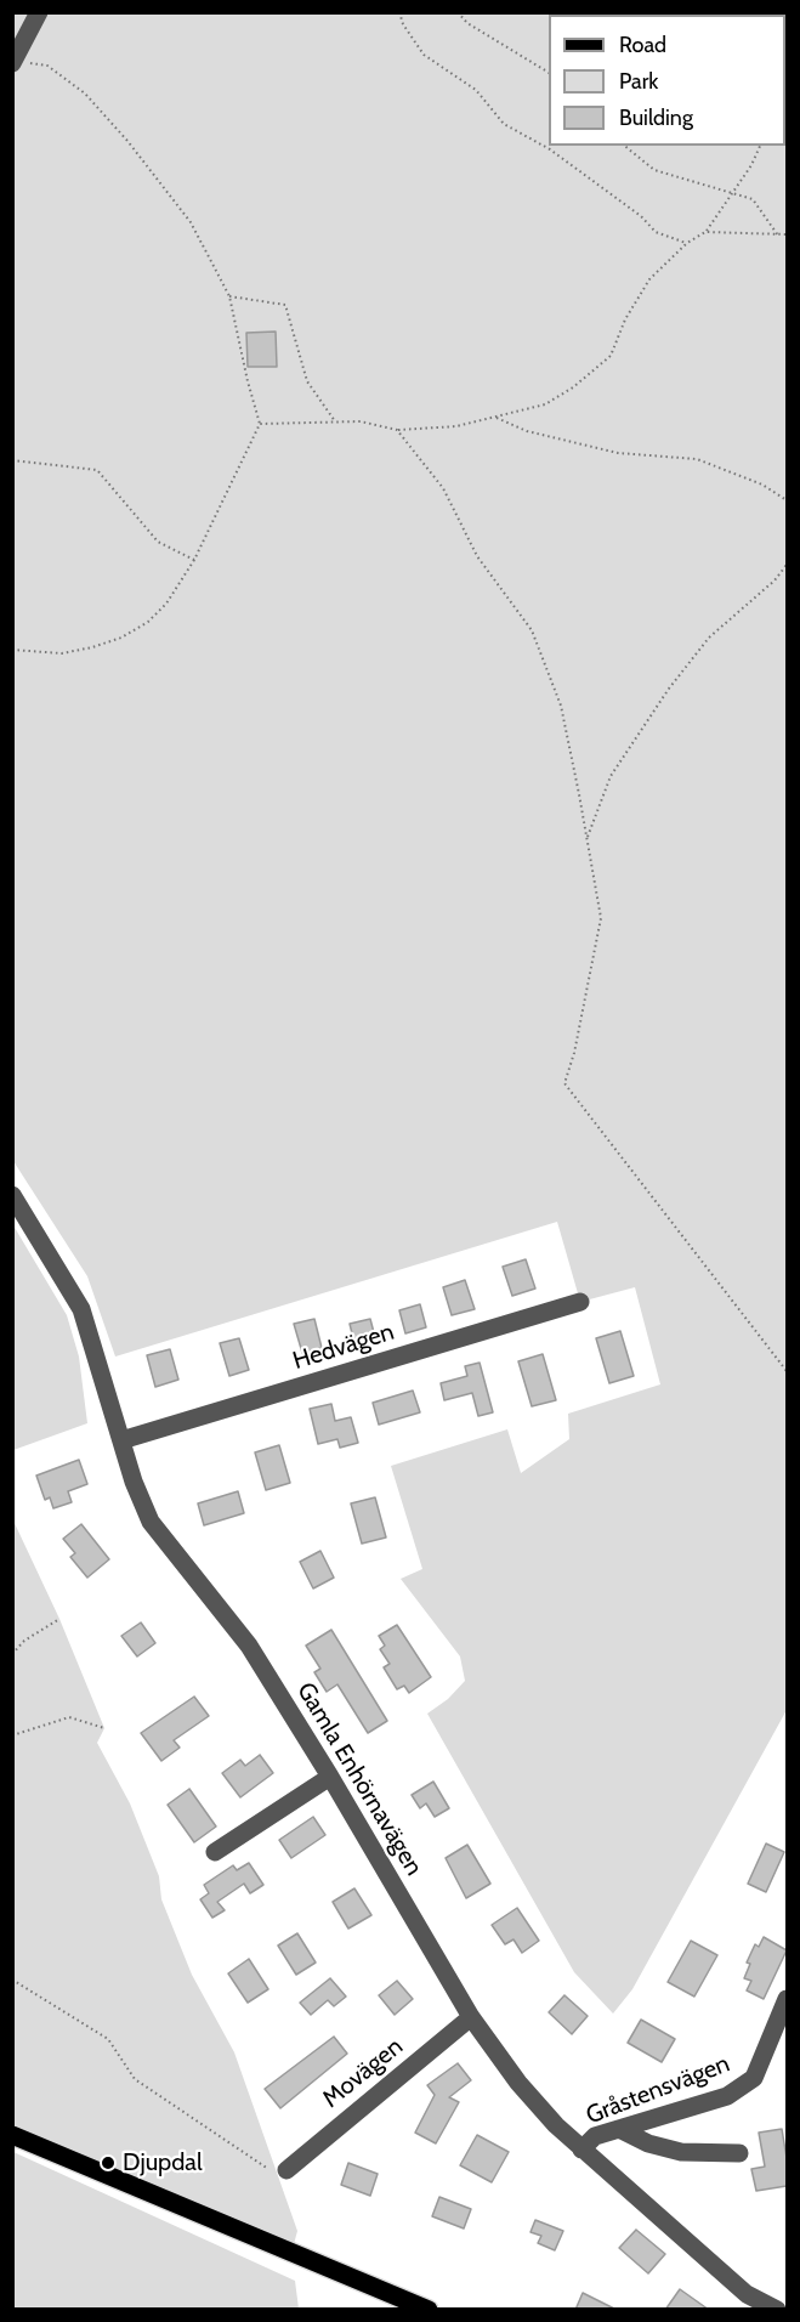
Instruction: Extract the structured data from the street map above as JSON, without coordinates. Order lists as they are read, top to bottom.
{
  "streets": {
    "street": [
      "Hedvägen",
      "Gamla Enhörnavägen",
      "Movägen",
      "Gråstensvägen"
    ]
  },
  "crossings": [
    ["Hedvägen", "Gamla Enhörnavägen"],
    ["Gamla Enhörnavägen", "Movägen"],
    ["Gamla Enhörnavägen", "Gråstensvägen"]
  ],
  "places": ["Djupdal"],
  "legend": ["Road", "Park", "Building"]
}
